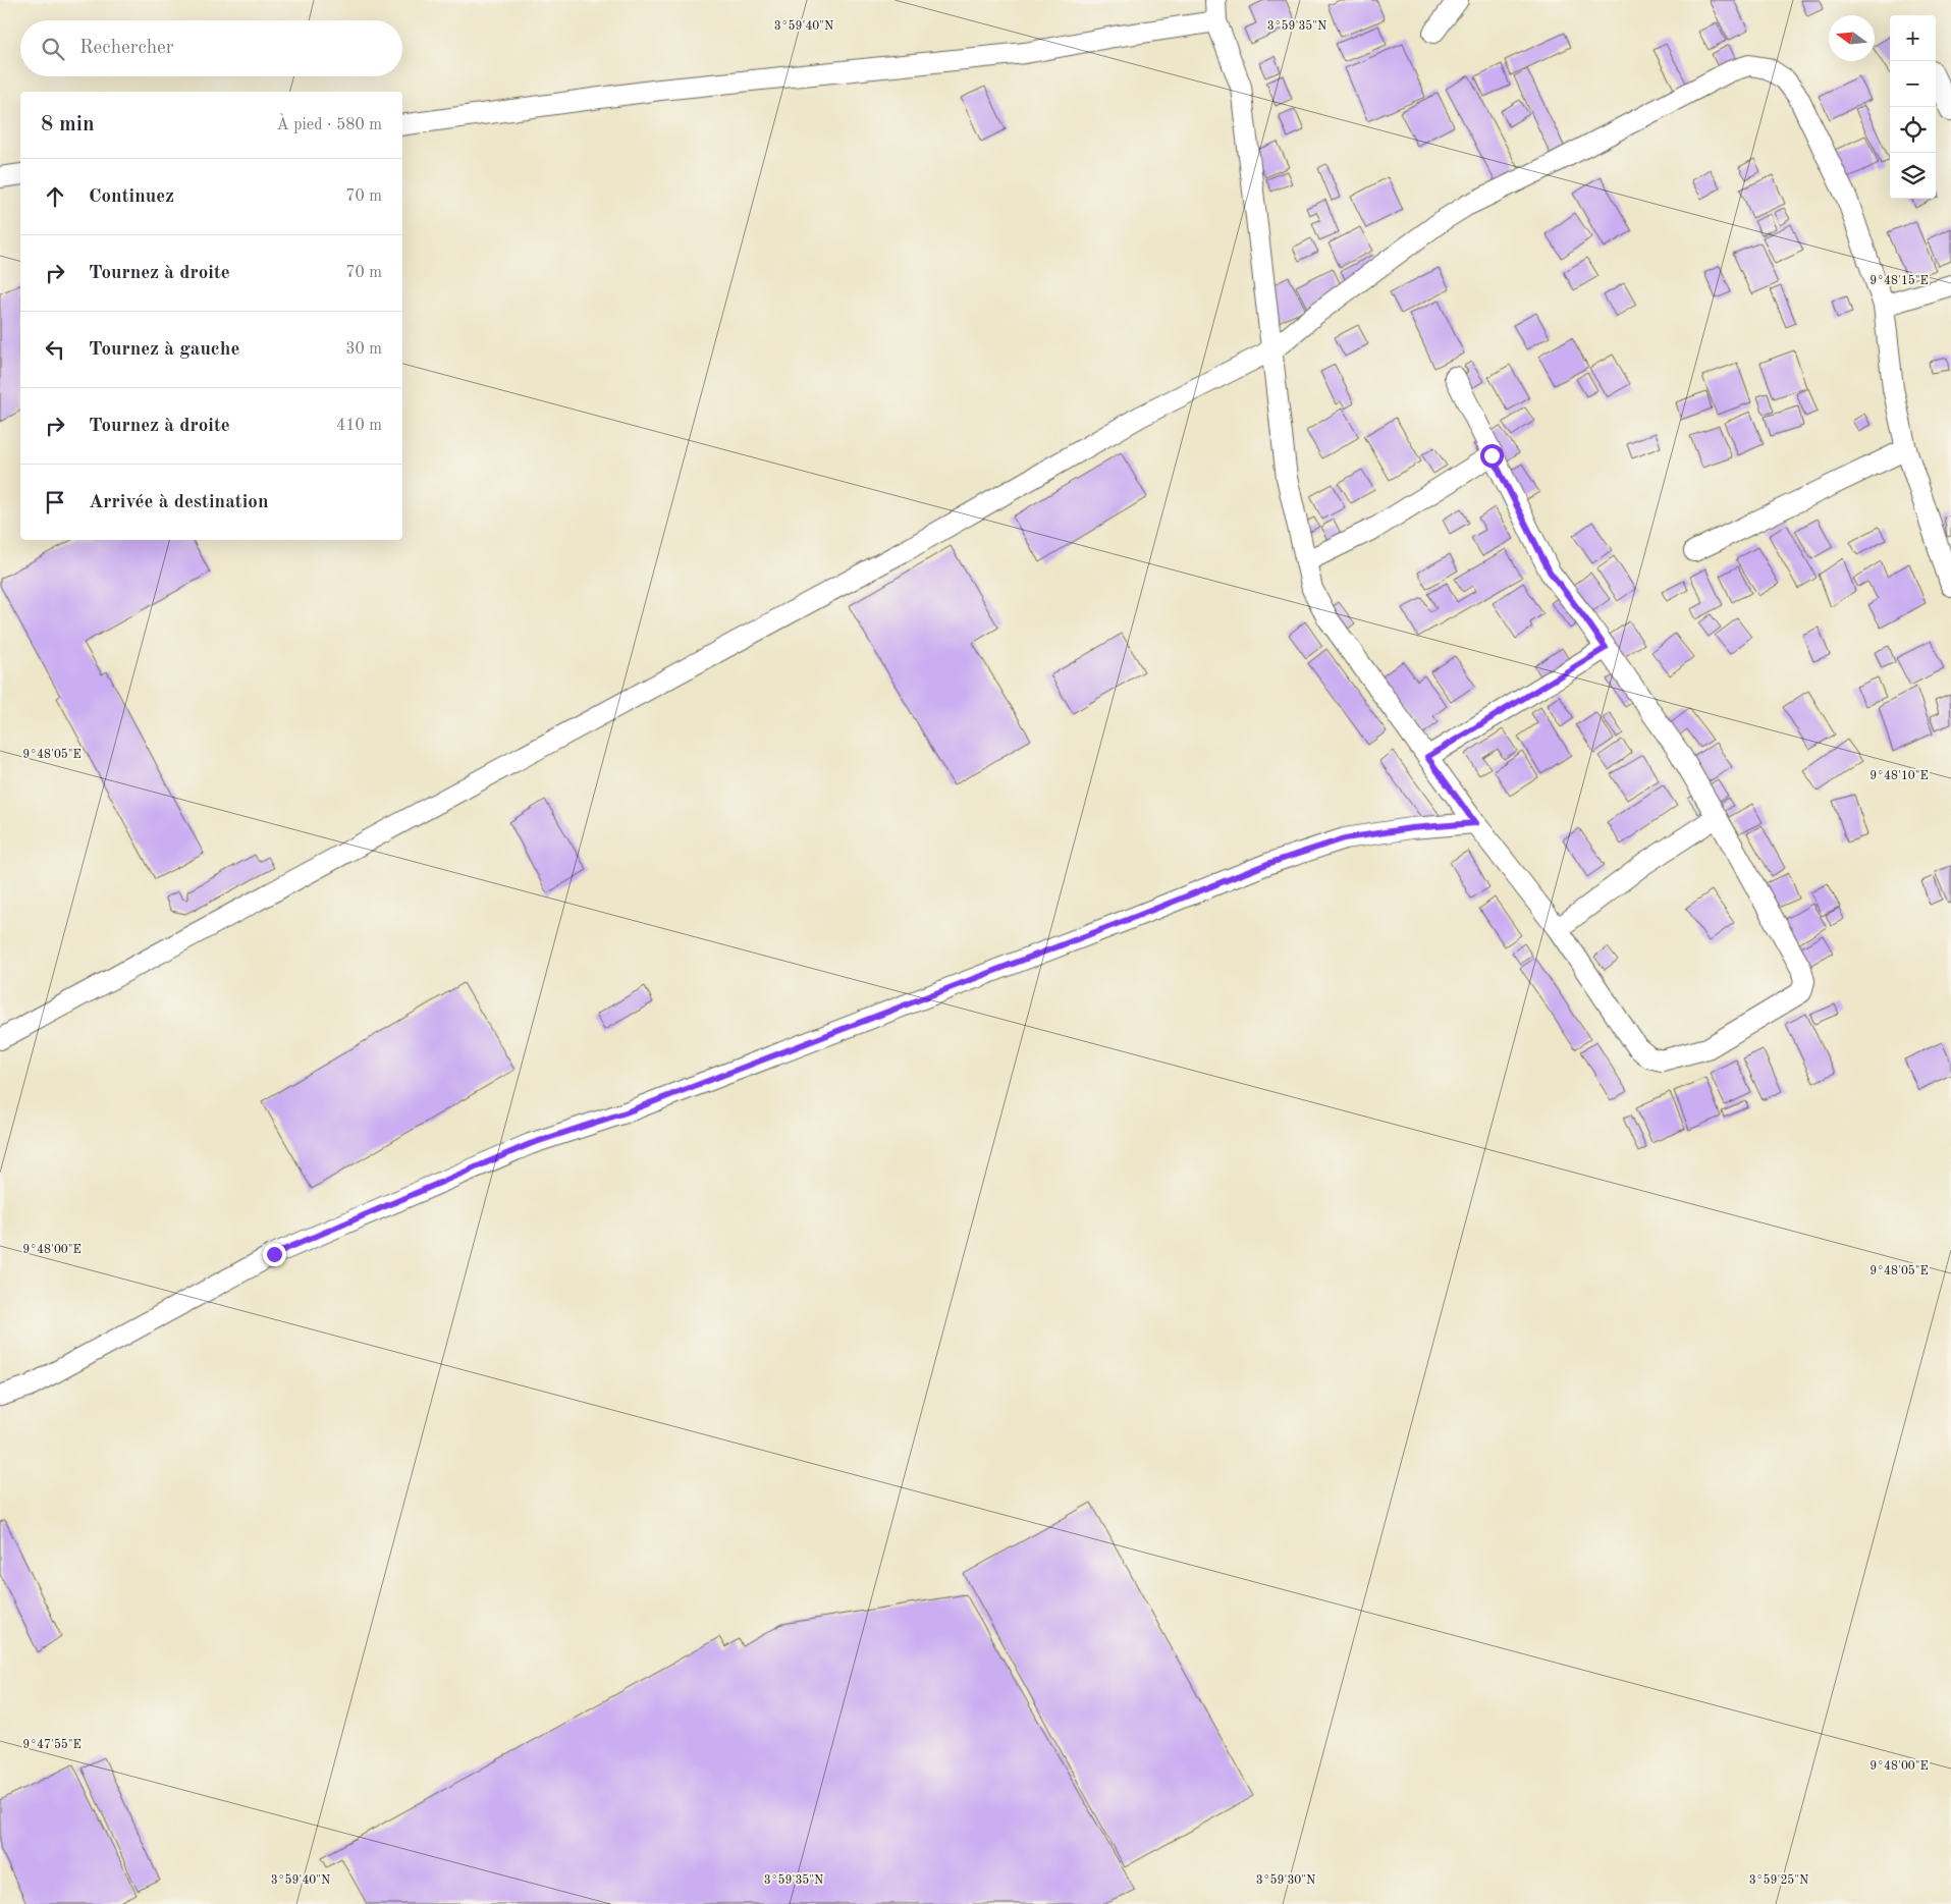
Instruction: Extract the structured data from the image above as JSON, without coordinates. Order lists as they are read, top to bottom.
{
  "north": "left",
  "page": {
    "map_buttons": ["+", "−"],
    "search": "Rechercher",
    "heading": ["8 min", "À pied · 580 m"],
    "list": [
      ["Continuez", "70 m"],
      ["Tournez à droite", "70 m"],
      ["Tournez à gauche", "30 m"],
      ["Tournez à droite", "410 m"],
      "Arrivée à destination"
    ]
  },
  "coordinates": [
    "3°59'40\"N",
    "3°59'35\"N",
    "9°48'15\"E",
    "9°48'05\"E",
    "9°48'10\"E",
    "9°48'00\"E",
    "9°47'55\"E",
    "3°59'30\"N",
    "3°59'25\"N"
  ]
}
